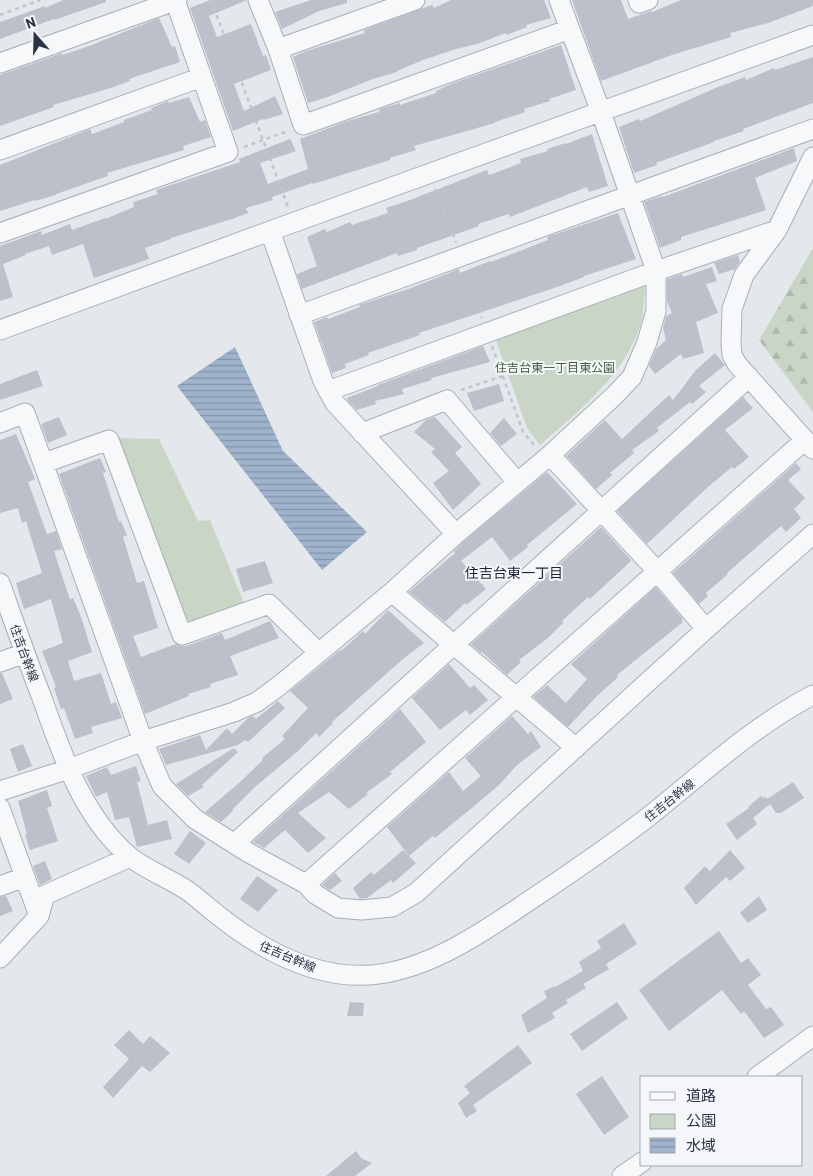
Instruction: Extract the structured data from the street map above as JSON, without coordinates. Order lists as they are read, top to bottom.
{
  "streets": {
    "street": ["住吉台幹線"]
  },
  "districts": ["住吉台東一丁目"],
  "parks": ["住吉台東一丁目東公園"],
  "legend": ["道路", "公園", "水域"],
  "north": "top"
}
